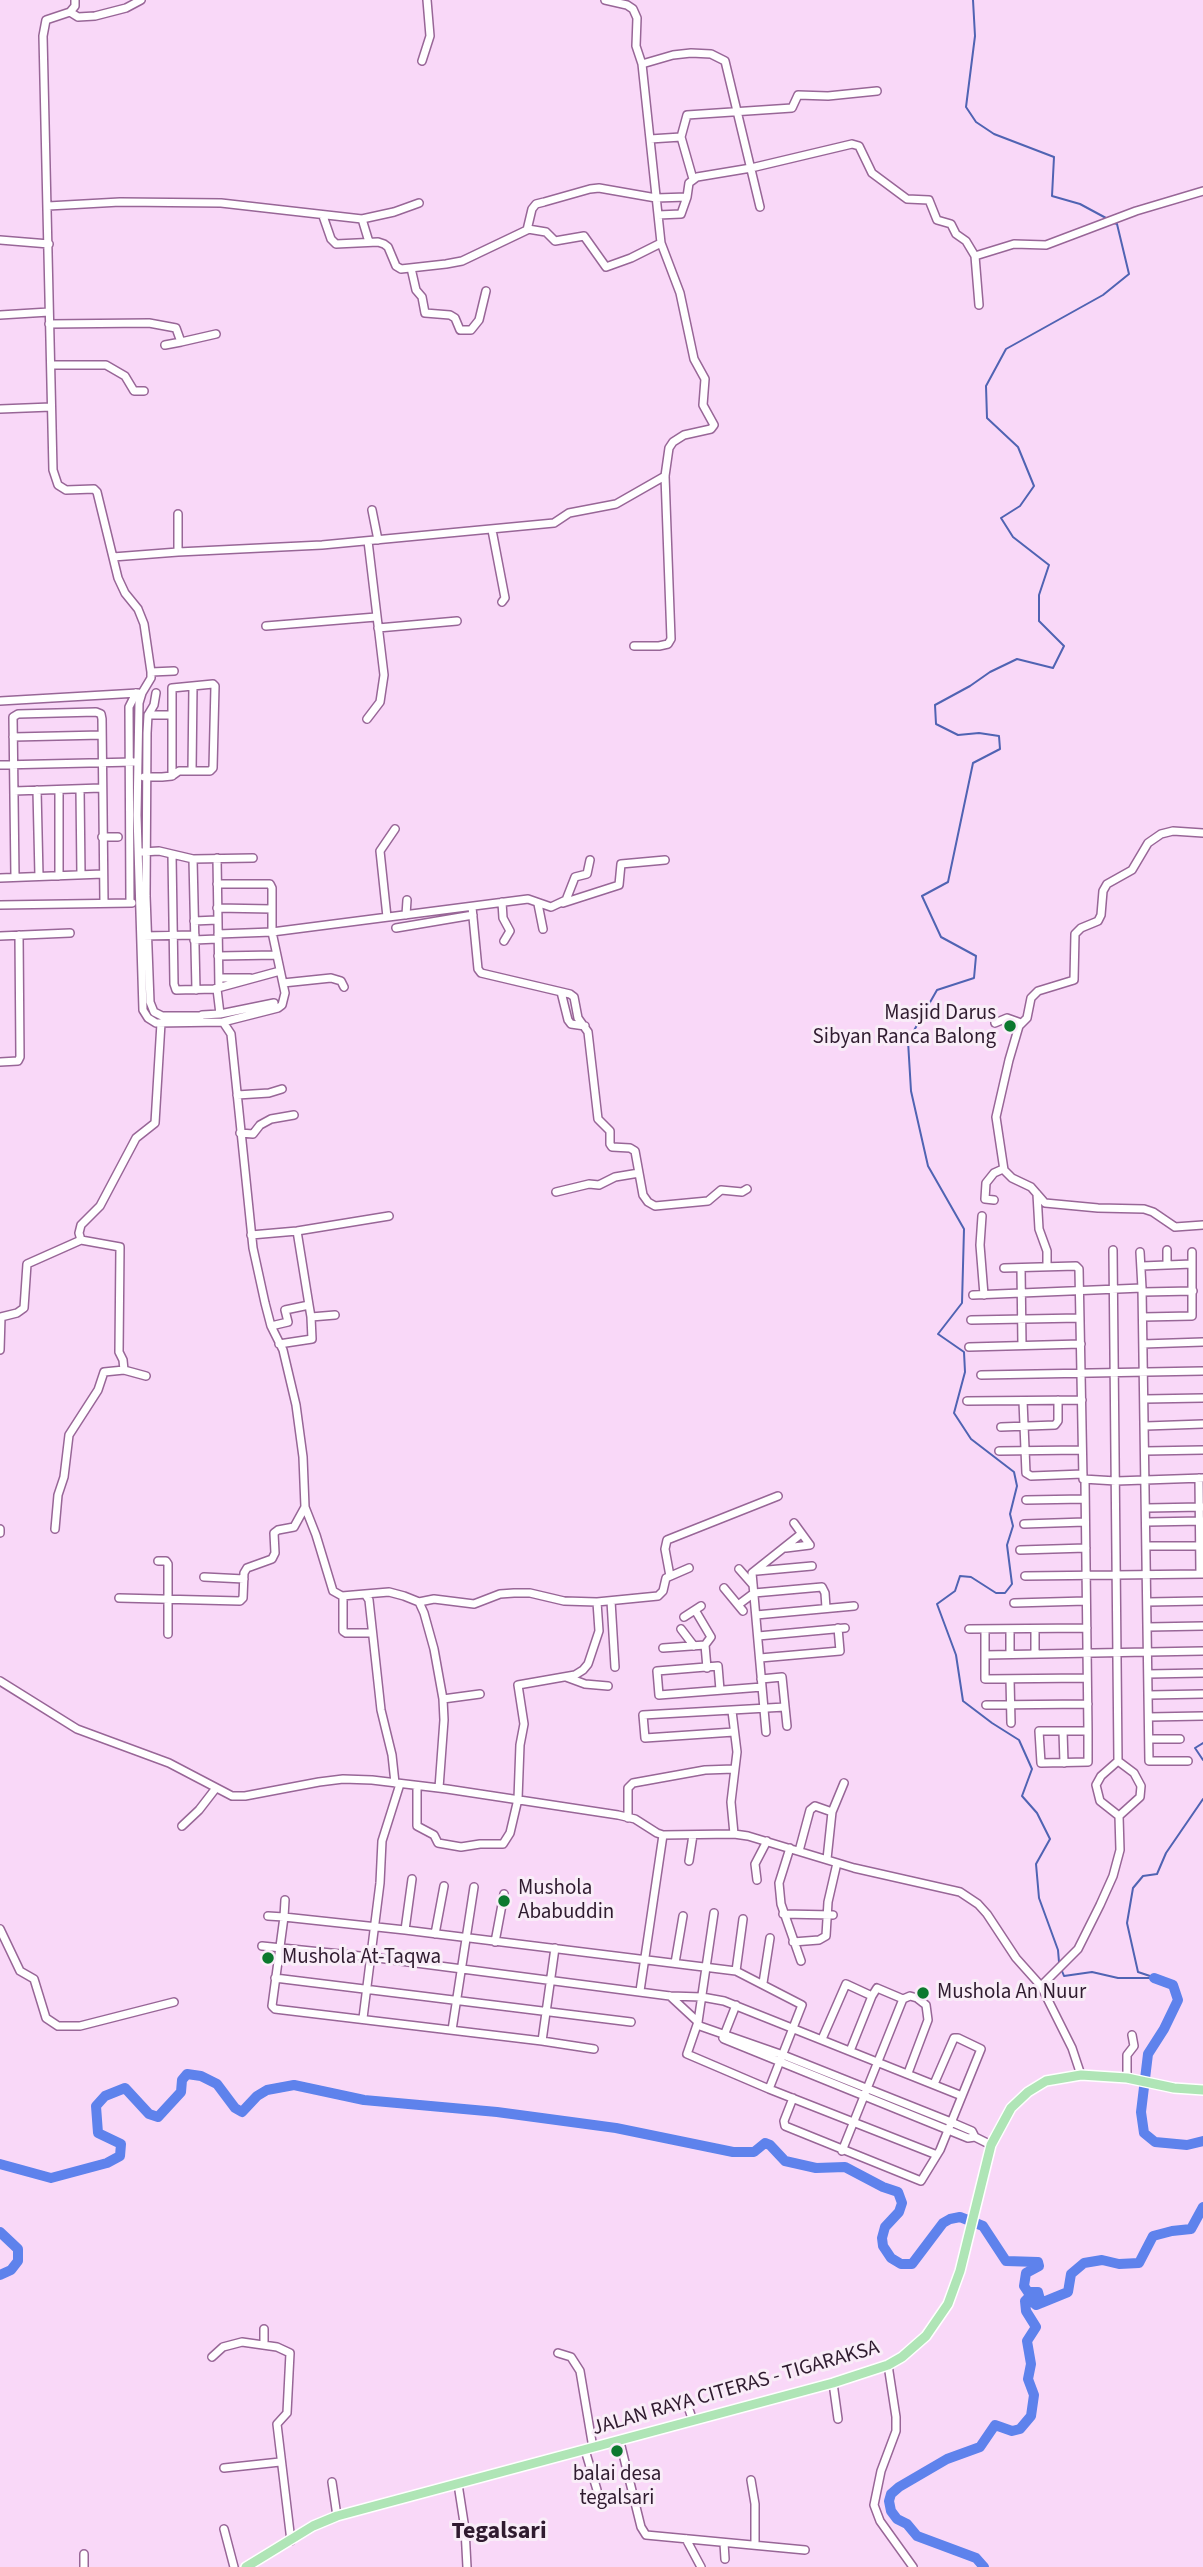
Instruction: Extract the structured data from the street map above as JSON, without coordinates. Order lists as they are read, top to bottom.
{
  "streets": {
    "main road": ["JALAN RAYA CITERAS - TIGARAKSA"]
  },
  "districts": ["Tegalsari"],
  "places": [
    "Masjid Darus Sibyan Ranca Balong",
    "Mushola Ababuddin",
    "Mushola At-Taqwa",
    "Mushola An Nuur",
    "balai desa tegalsari"
  ]
}
